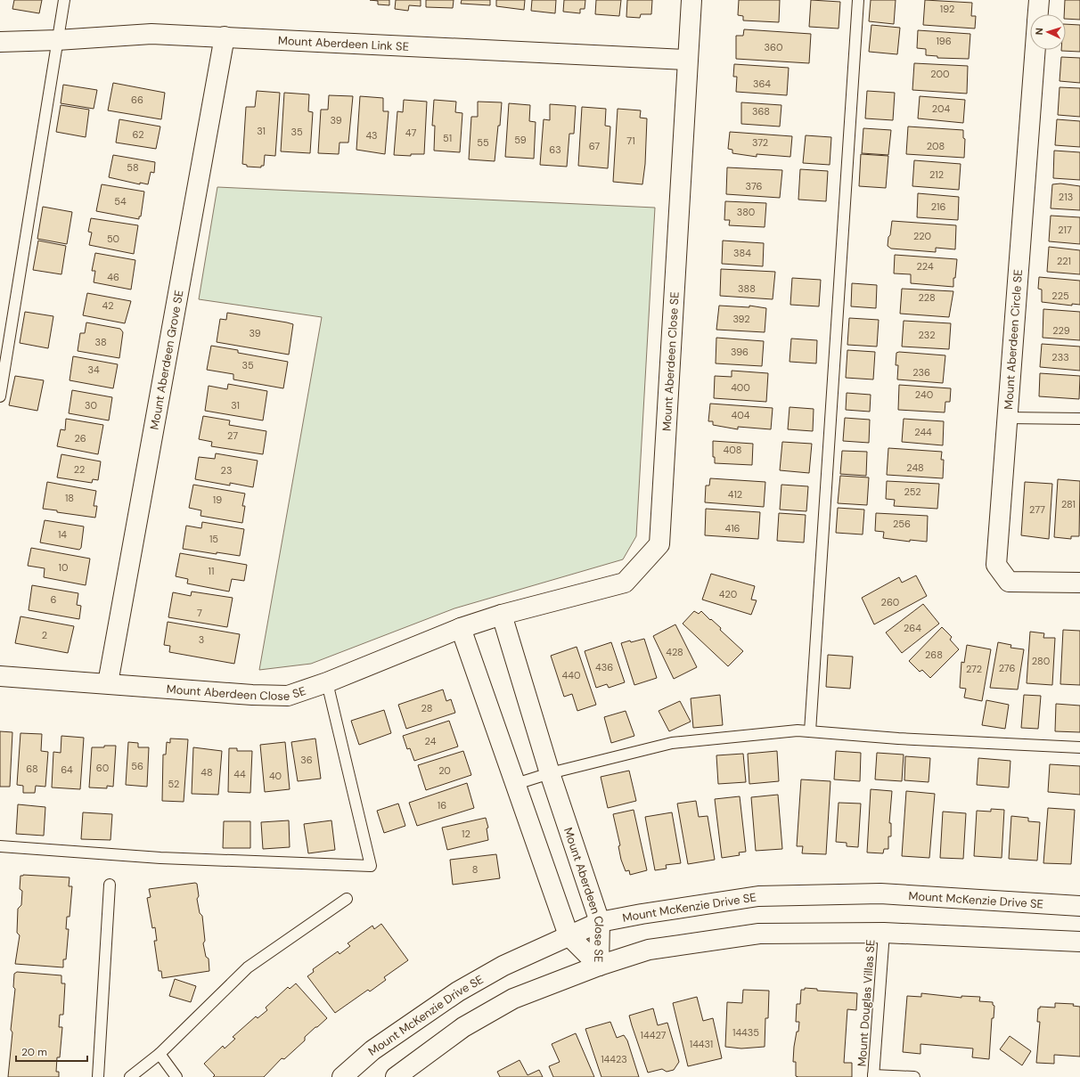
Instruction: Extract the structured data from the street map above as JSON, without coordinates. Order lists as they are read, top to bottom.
{
  "streets": {
    "street": [
      "Mount Aberdeen Link SE",
      "Mount Aberdeen Circle SE",
      "Mount Aberdeen Grove SE",
      "Mount Aberdeen Close SE",
      "Mount McKenzie Drive SE"
    ],
    "lane": ["Mount Douglas Villas SE"]
  },
  "crossings": [
    ["Mount Aberdeen Link SE", "Mount Aberdeen Grove SE"],
    ["Mount Aberdeen Link SE", "Mount Aberdeen Close SE"],
    ["Mount Aberdeen Grove SE", "Mount Aberdeen Close SE"],
    ["Mount Aberdeen Close SE", "Mount McKenzie Drive SE"]
  ],
  "house_numbers": [
    "192",
    "196",
    "360",
    "200",
    "364",
    "66",
    "204",
    "368",
    "39",
    "31",
    "35",
    "47",
    "62",
    "43",
    "51",
    "59",
    "71",
    "55",
    "372",
    "67",
    "208",
    "63",
    "58",
    "212",
    "376",
    "213",
    "54",
    "216",
    "380",
    "217",
    "220",
    "50",
    "384",
    "221",
    "224",
    "46",
    "388",
    "225",
    "228",
    "42",
    "392",
    "229",
    "39",
    "232",
    "38",
    "396",
    "233",
    "35",
    "34",
    "236",
    "400",
    "240",
    "30",
    "31",
    "404",
    "244",
    "27",
    "26",
    "408",
    "248",
    "22",
    "23",
    "252",
    "412",
    "18",
    "19",
    "281",
    "277",
    "256",
    "416",
    "14",
    "15",
    "10",
    "11",
    "420",
    "6",
    "260",
    "7",
    "264",
    "2",
    "3",
    "428",
    "268",
    "280",
    "436",
    "276",
    "272",
    "440",
    "28",
    "24",
    "36",
    "56",
    "60",
    "68",
    "64",
    "20",
    "48",
    "44",
    "40",
    "52",
    "16",
    "12",
    "8",
    "14435",
    "14427",
    "14431",
    "14423"
  ],
  "scale_bar": "20 m",
  "north": "left"
}
